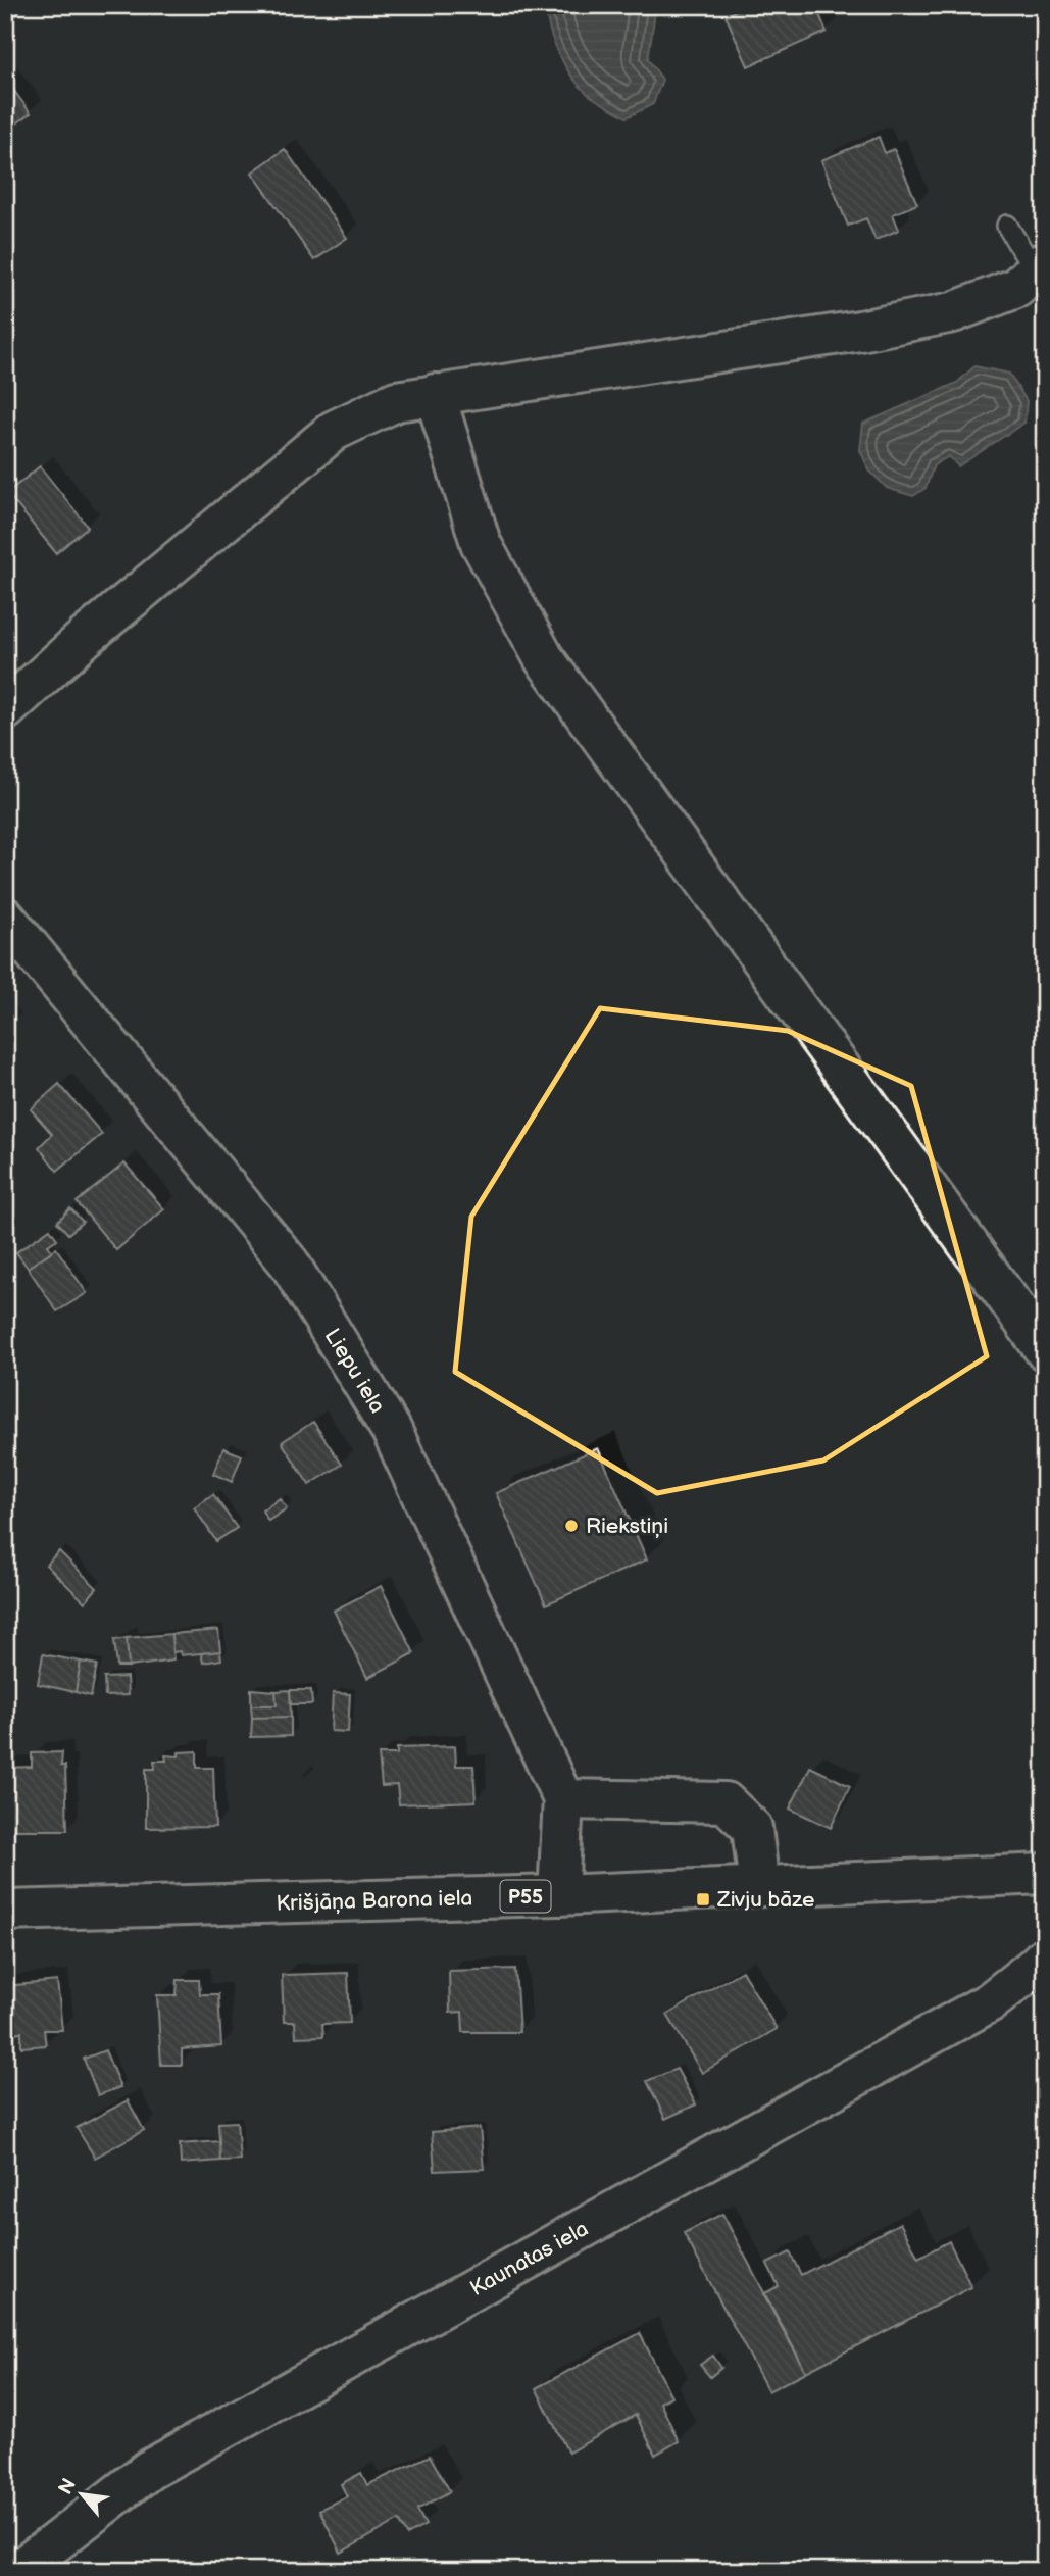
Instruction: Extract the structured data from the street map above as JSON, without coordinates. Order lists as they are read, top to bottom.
{
  "streets": {
    "street": [
      "Liepu iela",
      "P55",
      "Krišjāņa Barona iela",
      "Kaunatas iela"
    ]
  },
  "crossings": [
    ["Liepu iela", "Krišjāņa Barona iela"]
  ],
  "places": {
    "other": ["Riekstiņi"],
    "transit": ["Zivju bāze"]
  },
  "north": "top left"
}
